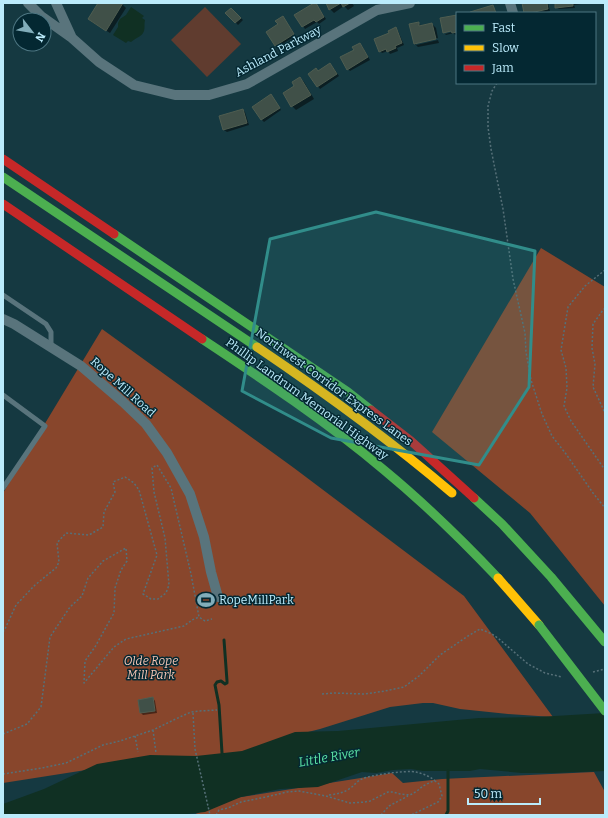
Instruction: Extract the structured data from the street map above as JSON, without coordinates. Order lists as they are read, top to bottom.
{
  "streets": {
    "highway": ["Northwest Corridor Express Lanes", "Phillip Landrum Memorial Highway"],
    "street": ["Ashland Parkway", "Rope Mill Road"]
  },
  "water": ["Little River"],
  "parks": ["Olde Rope Mill Park"],
  "places": {
    "sports": ["RopeMillPark"]
  },
  "legend": ["Fast", "Slow", "Jam"],
  "scale_bar": "50 m",
  "north": "bottom right"
}
